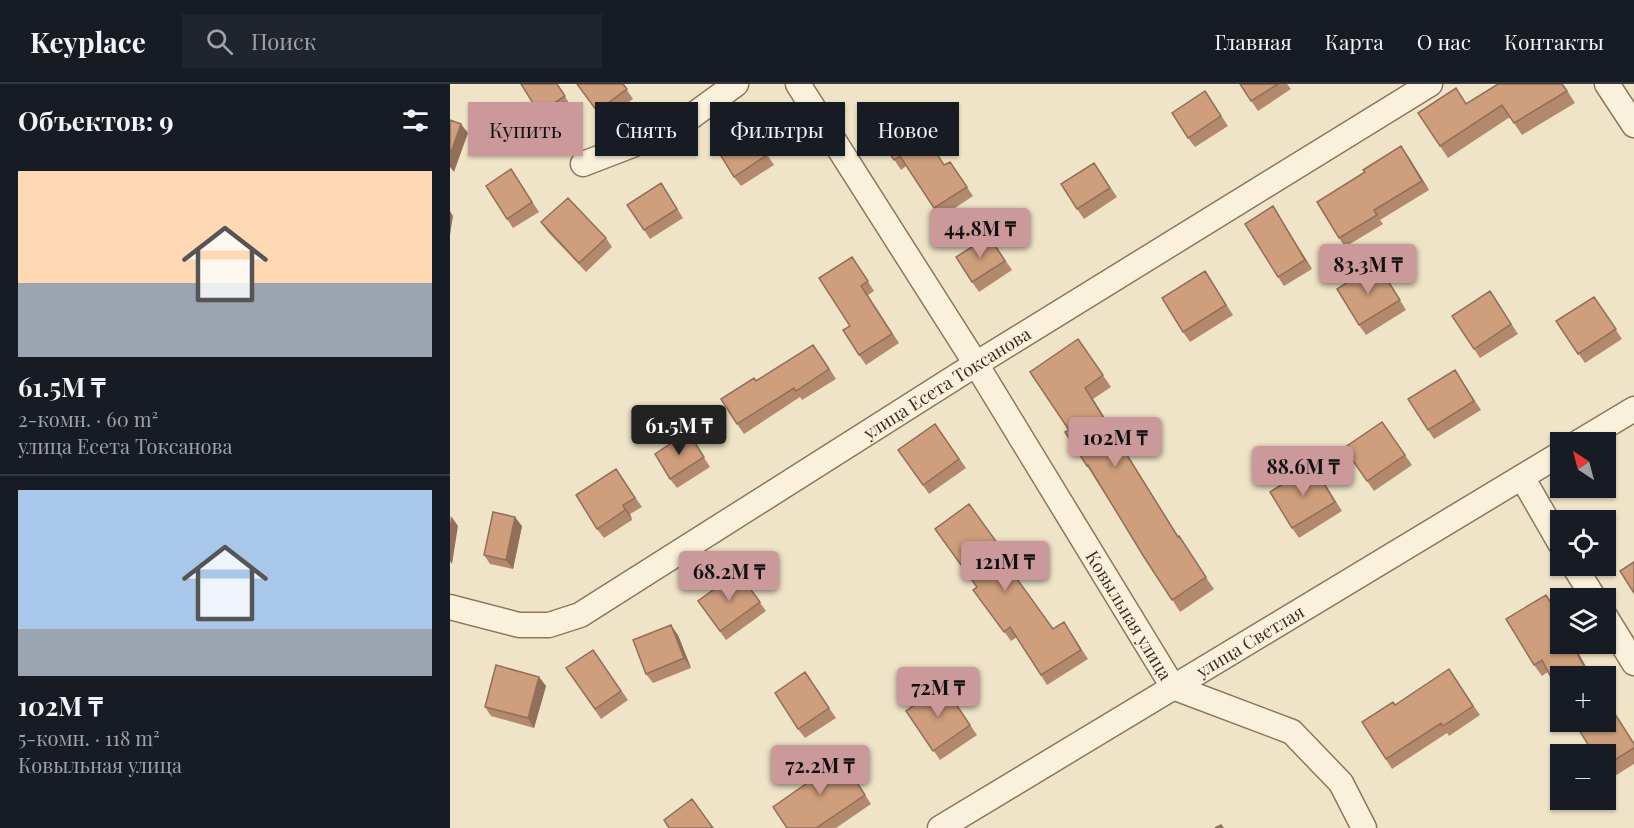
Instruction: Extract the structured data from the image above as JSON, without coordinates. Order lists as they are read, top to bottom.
{
  "streets": {
    "street": ["улица Есета Токсанова", "Ковыльная улица", "улица Светлая"]
  },
  "crossings": [
    ["улица Есета Токсанова", "Ковыльная улица"],
    ["Ковыльная улица", "улица Светлая"]
  ],
  "north": "top left",
  "page": {
    "header": "Keyplace",
    "search": "Поиск",
    "nav": [
      "Главная",
      "Карта",
      "О нас",
      "Контакты"
    ],
    "heading": "Объектов: 9",
    "chip": [
      "Купить",
      "Снять",
      "Фильтры",
      "Новое"
    ],
    "list": [
      {
        "name": "61.5M ₸",
        "note": "2-комн. · 60 m² · улица Есета Токсанова"
      },
      {
        "name": "102M ₸",
        "note": "5-комн. · 118 m² · Ковыльная улица"
      }
    ],
    "price": [
      "44.8M ₸",
      "83.3M ₸",
      "61.5M ₸",
      "102M ₸",
      "88.6M ₸",
      "121M ₸",
      "68.2M ₸",
      "72M ₸",
      "72.2M ₸"
    ],
    "map_buttons": ["+", "−"]
  }
}
